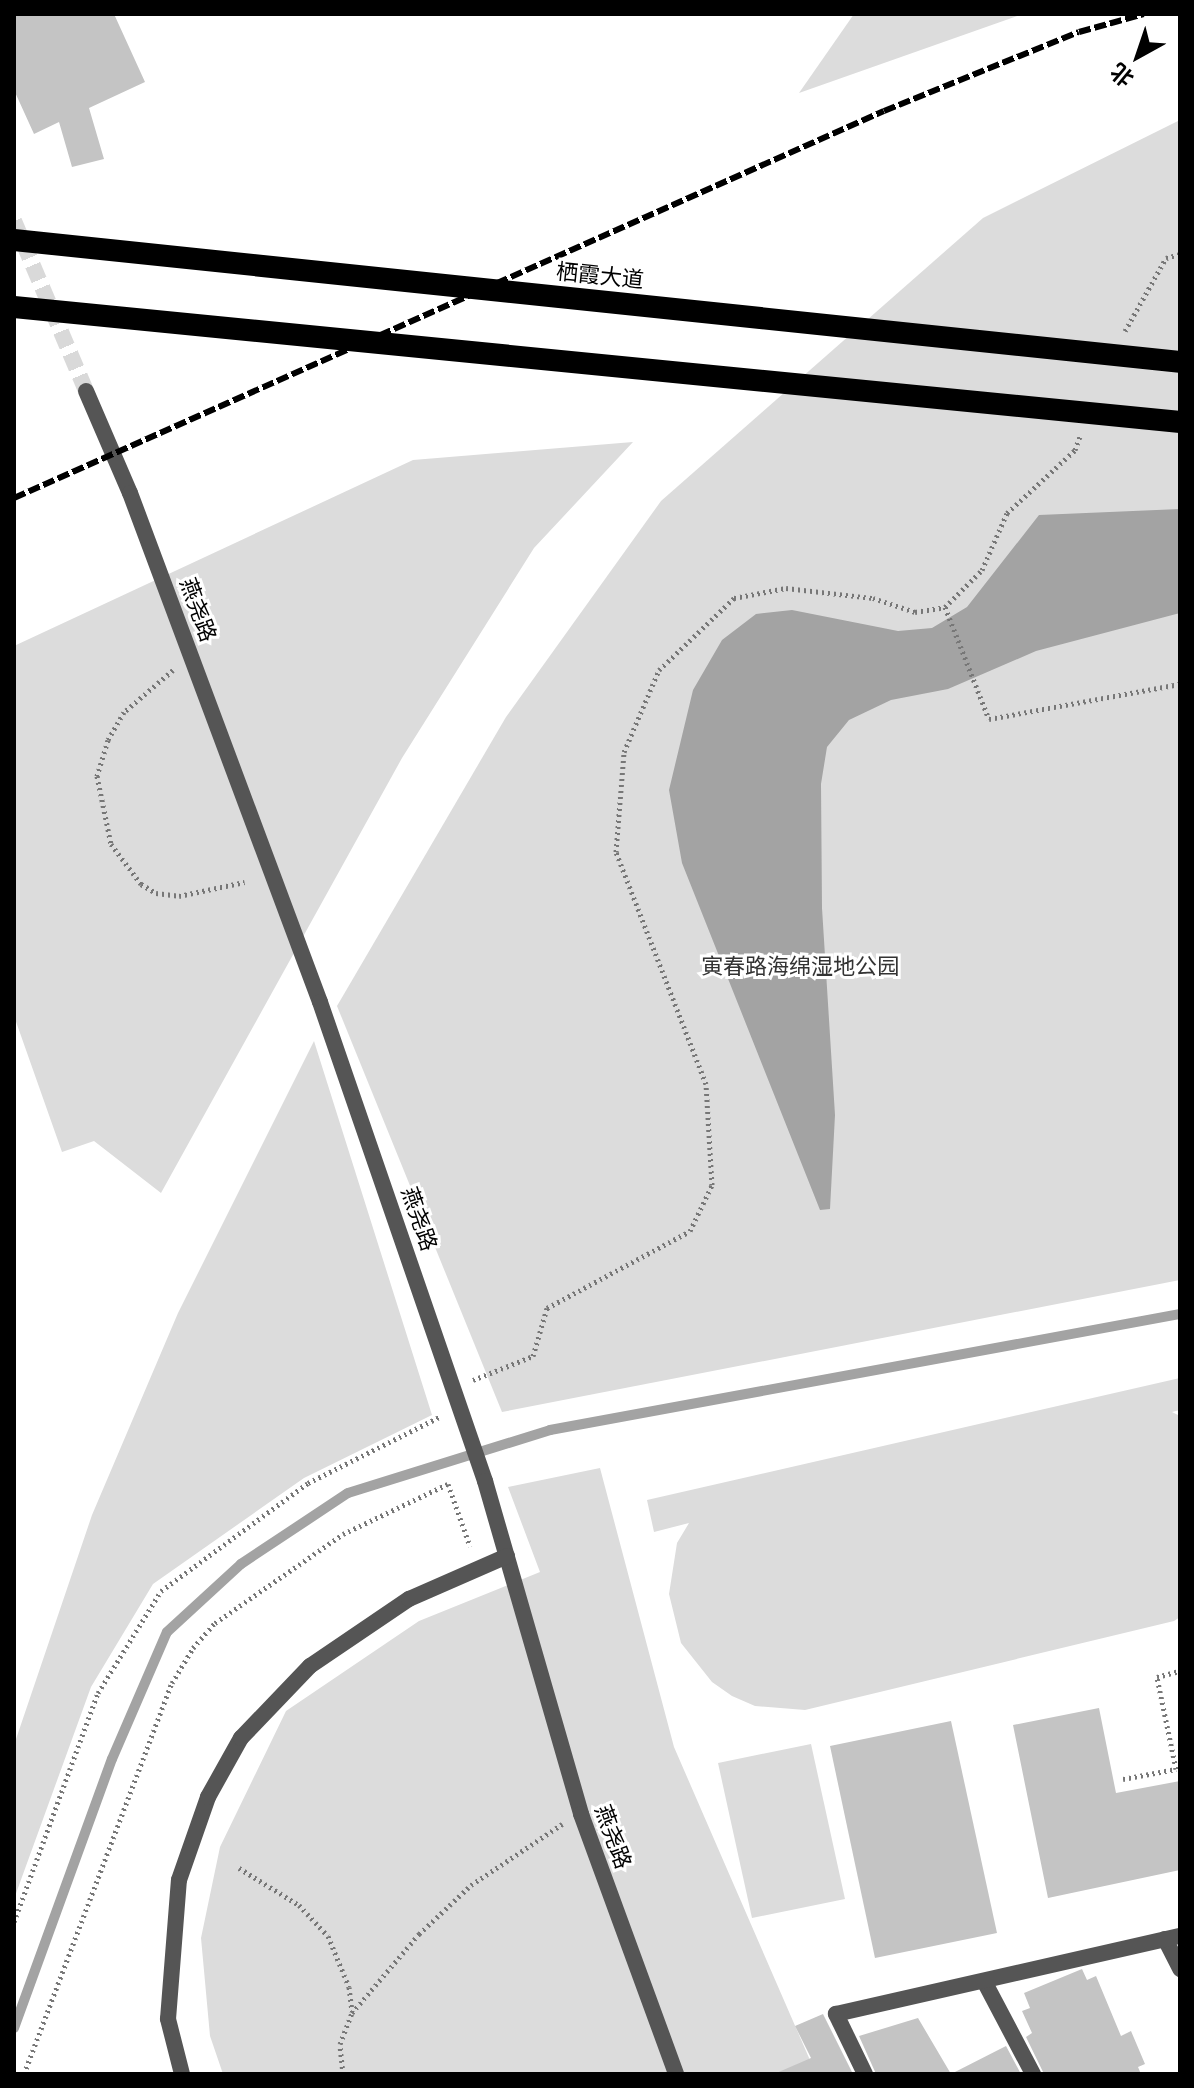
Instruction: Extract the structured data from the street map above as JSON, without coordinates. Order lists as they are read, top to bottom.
{
  "streets": {
    "highway": ["栖霞大道"],
    "street": ["燕尧路"]
  },
  "parks": ["寅春路海绵湿地公园"],
  "north": "bottom left"
}
